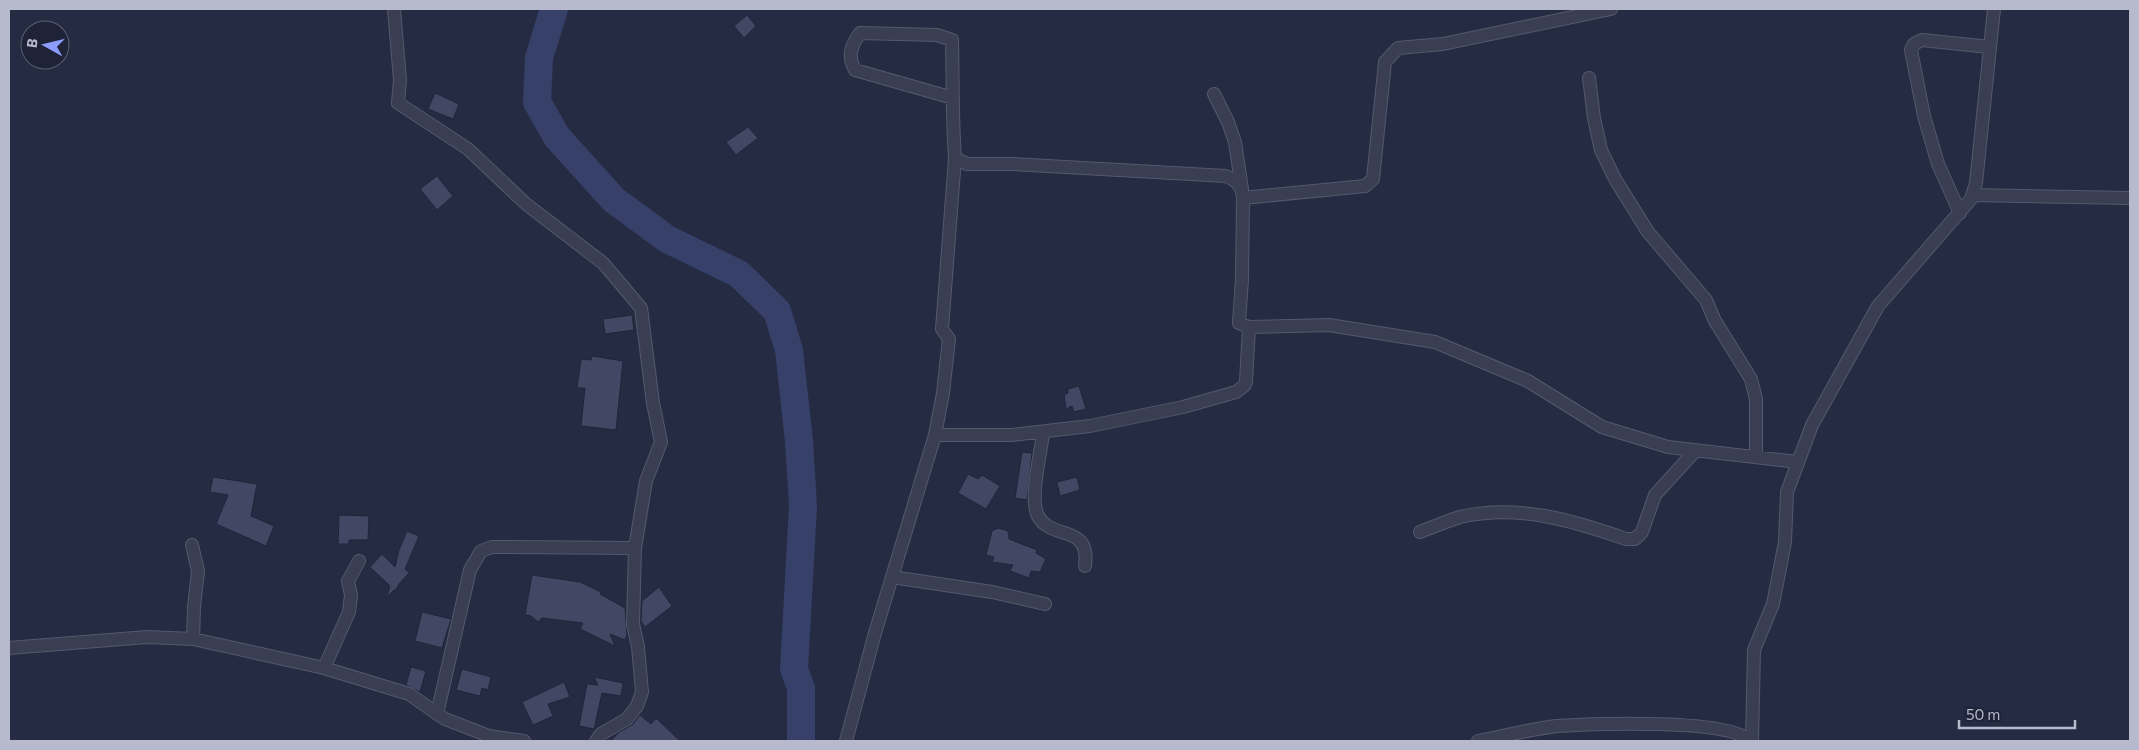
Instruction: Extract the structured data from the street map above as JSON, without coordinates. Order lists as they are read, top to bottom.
{
  "scale_bar": "50 m",
  "north": "left"
}
